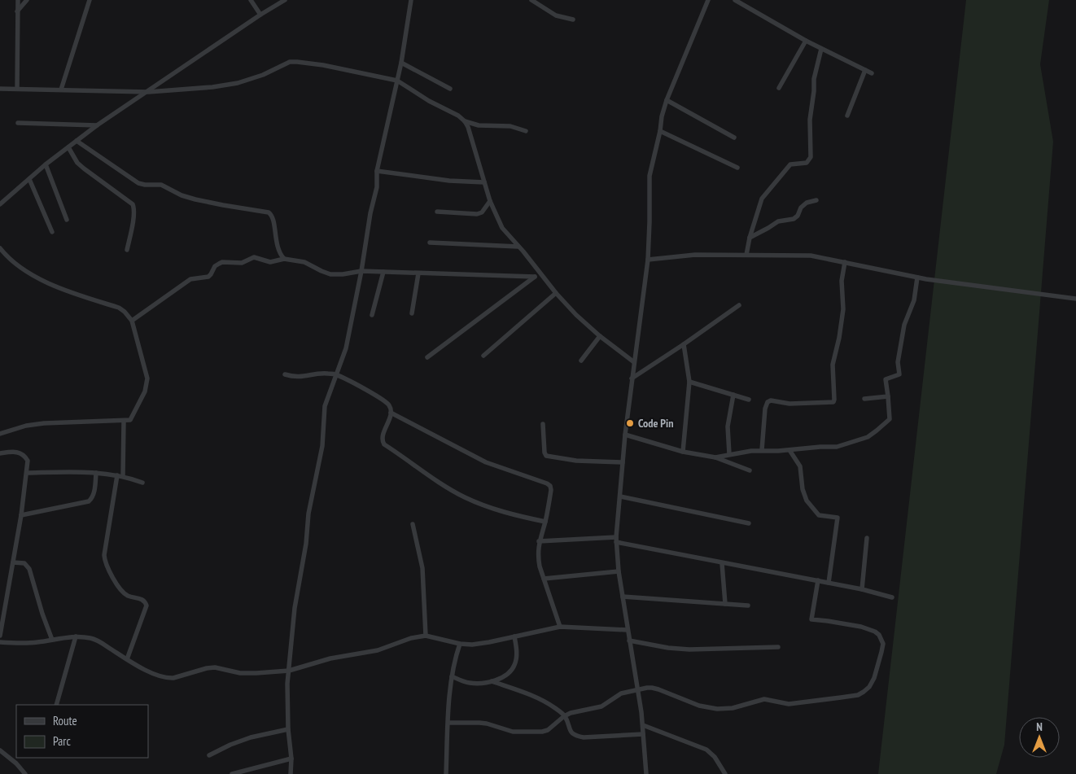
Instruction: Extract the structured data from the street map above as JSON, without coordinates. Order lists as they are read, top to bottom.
{
  "places": ["Code Pin"],
  "legend": ["Route", "Parc"],
  "north": "top"
}
